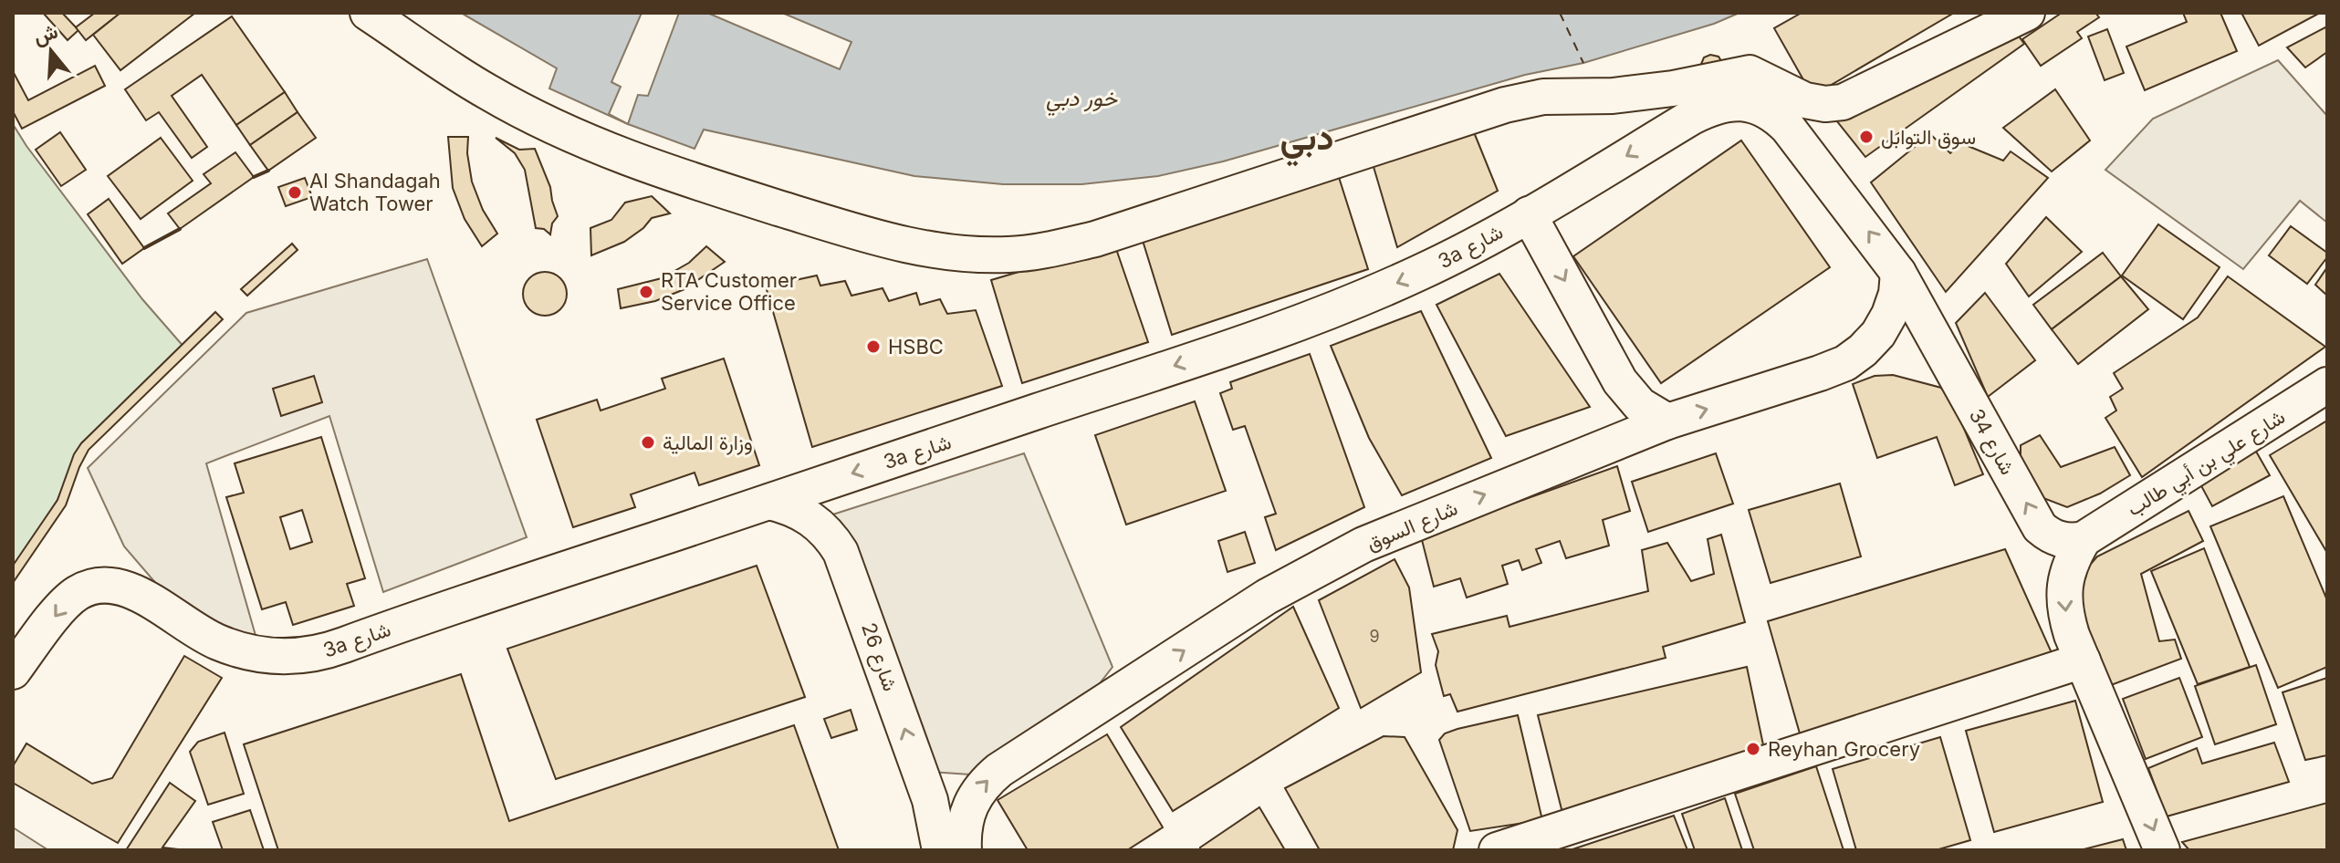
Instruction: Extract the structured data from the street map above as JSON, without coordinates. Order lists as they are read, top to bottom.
{
  "streets": {
    "street": [
      "3a شارع",
      "شارع 34",
      "شارع علي بن أبي طالب",
      "شارع السوق",
      "شارع 26"
    ]
  },
  "crossings": [
    ["3a شارع", "شارع 34"],
    ["3a شارع", "شارع 26"],
    ["شارع 34", "شارع علي بن أبي طالب"],
    ["شارع 34", "شارع السوق"]
  ],
  "one_way": ["3a شارع", "شارع السوق", "شارع 26"],
  "districts": ["دبي"],
  "water": ["خور دبي"],
  "places": [
    "سوق التوابل",
    "Al Shandagah Watch Tower",
    "RTA Customer Service Office",
    "HSBC",
    "وزارة المالية",
    "Reyhan Grocery"
  ],
  "house_numbers": ["9"],
  "north": "top"
}
